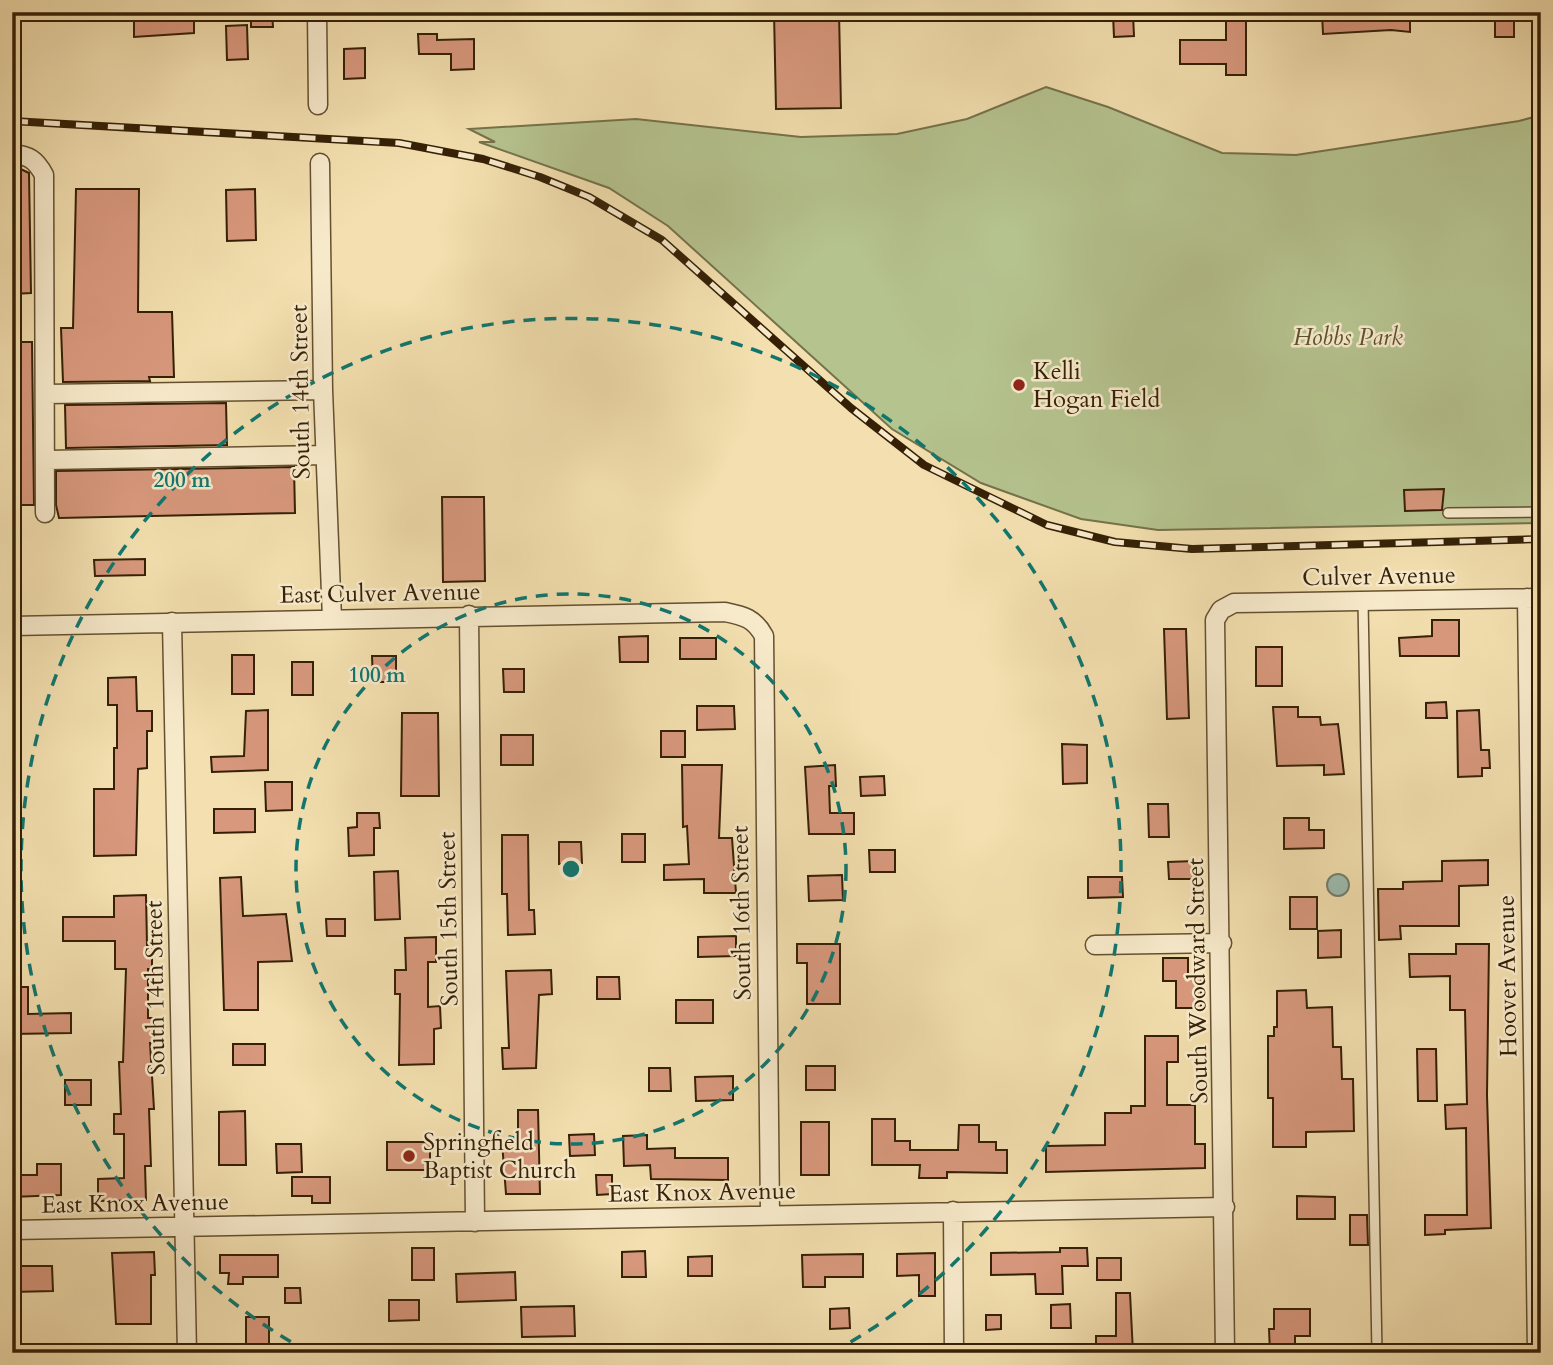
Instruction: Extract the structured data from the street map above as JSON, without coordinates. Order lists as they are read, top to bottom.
{
  "streets": {
    "street": [
      "South 14th Street",
      "Culver Avenue",
      "East Culver Avenue",
      "South 16th Street",
      "South 15th Street",
      "Hoover Avenue",
      "South Woodward Street",
      "East Knox Avenue"
    ]
  },
  "crossings": [
    ["South 14th Street", "East Culver Avenue"],
    ["South 14th Street", "East Knox Avenue"],
    ["Culver Avenue", "Hoover Avenue"],
    ["Culver Avenue", "South Woodward Street"],
    ["East Culver Avenue", "South 16th Street"],
    ["East Culver Avenue", "South 15th Street"],
    ["South 16th Street", "East Knox Avenue"],
    ["South 15th Street", "East Knox Avenue"],
    ["South Woodward Street", "East Knox Avenue"]
  ],
  "parks": ["Hobbs Park"],
  "places": ["Kelli Hogan Field", "Springfield Baptist Church"],
  "rings": ["200 m", "100 m"]
}
